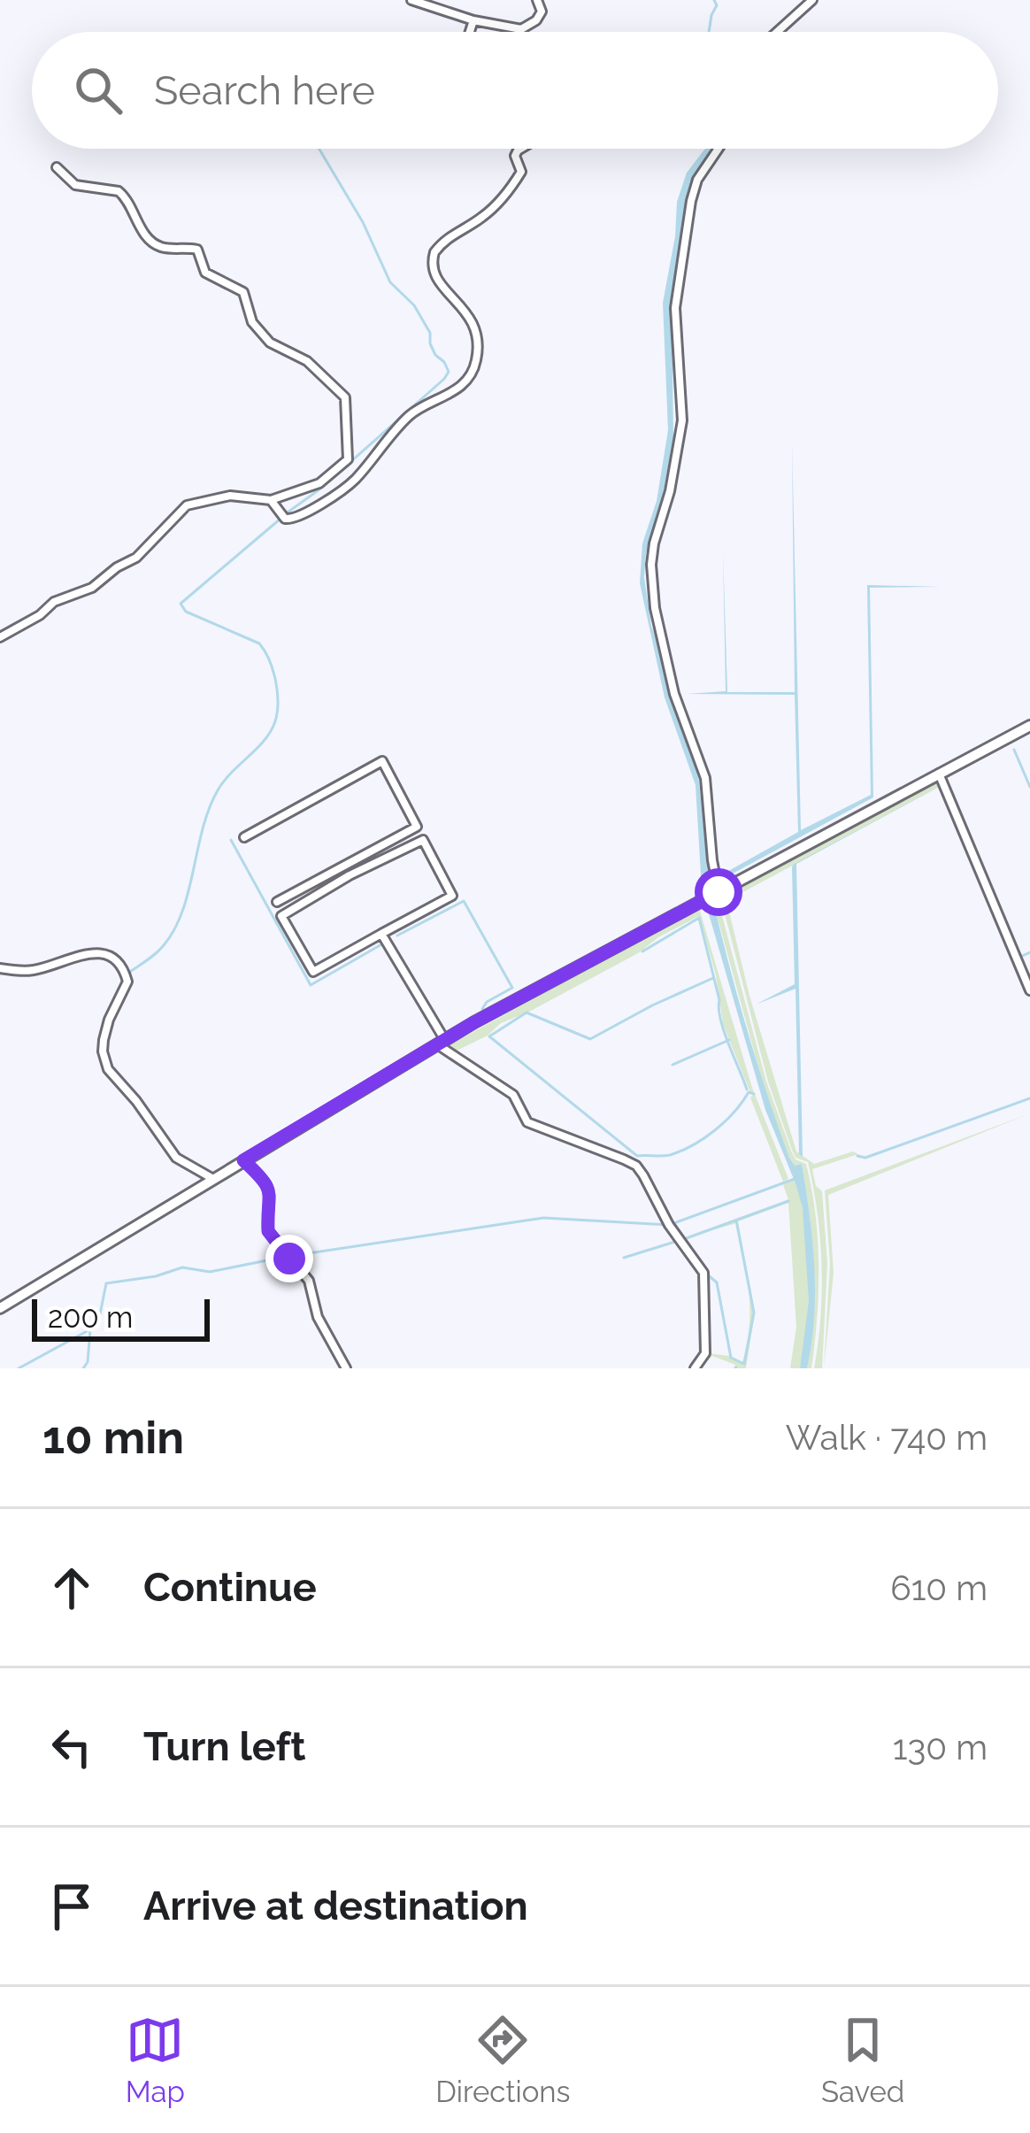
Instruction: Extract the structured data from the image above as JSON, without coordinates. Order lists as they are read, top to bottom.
{
  "scale_bar": "200 m",
  "page": {
    "search": "Search here",
    "scale": "200 m",
    "heading": ["10 min", "Walk · 740 m"],
    "list": [
      ["Continue", "610 m"],
      ["Turn left", "130 m"],
      "Arrive at destination"
    ],
    "nav": ["Map", "Directions", "Saved"]
  }
}
